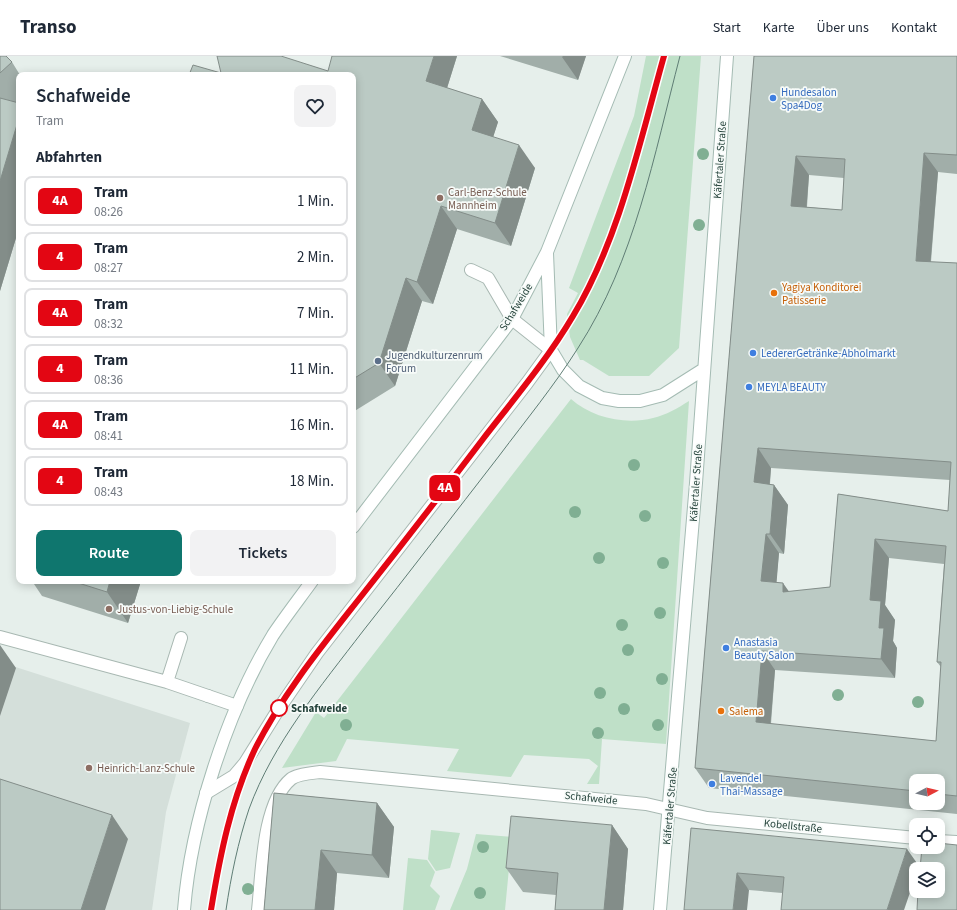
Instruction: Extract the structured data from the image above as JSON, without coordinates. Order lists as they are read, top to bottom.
{
  "streets": {
    "main road": ["Käfertaler Straße", "Schafweide", "Kobellstraße"]
  },
  "crossings": [
    ["Käfertaler Straße", "Schafweide"],
    ["Käfertaler Straße", "Kobellstraße"],
    ["Schafweide", "Kobellstraße"]
  ],
  "places": [
    "Hundesalon Spa4Dog",
    "Carl-Benz-Schule Mannheim",
    "Yagiya Konditorei Patisserie",
    "LedererGetränke-Abholmarkt",
    "Jugendkulturzenrum Forum",
    "MEYLA BEAUTY",
    "Justus-von-Liebig-Schule",
    "Anastasia Beauty Salon",
    "Schafweide",
    "Salema",
    "Heinrich-Lanz-Schule",
    "Lavendel Thai-Massage"
  ],
  "lines": ["tram line 4A"],
  "north": "right",
  "page": {
    "header": "Transo",
    "nav": [
      "Start",
      "Karte",
      "Über uns",
      "Kontakt"
    ],
    "on_map": "4A",
    "heading": [
      ["Schafweide", "Tram"],
      "Abfahrten"
    ],
    "list": [
      {
        "mark": "4A",
        "name": "Tram",
        "note": "08:26",
        "value": "1 Min."
      },
      {
        "mark": "4",
        "name": "Tram",
        "note": "08:27",
        "value": "2 Min."
      },
      {
        "mark": "4A",
        "name": "Tram",
        "note": "08:32",
        "value": "7 Min."
      },
      {
        "mark": "4",
        "name": "Tram",
        "note": "08:36",
        "value": "11 Min."
      },
      {
        "mark": "4A",
        "name": "Tram",
        "note": "08:41",
        "value": "16 Min."
      },
      {
        "mark": "4",
        "name": "Tram",
        "note": "08:43",
        "value": "18 Min."
      }
    ],
    "buttons": ["Route", "Tickets"]
  }
}
